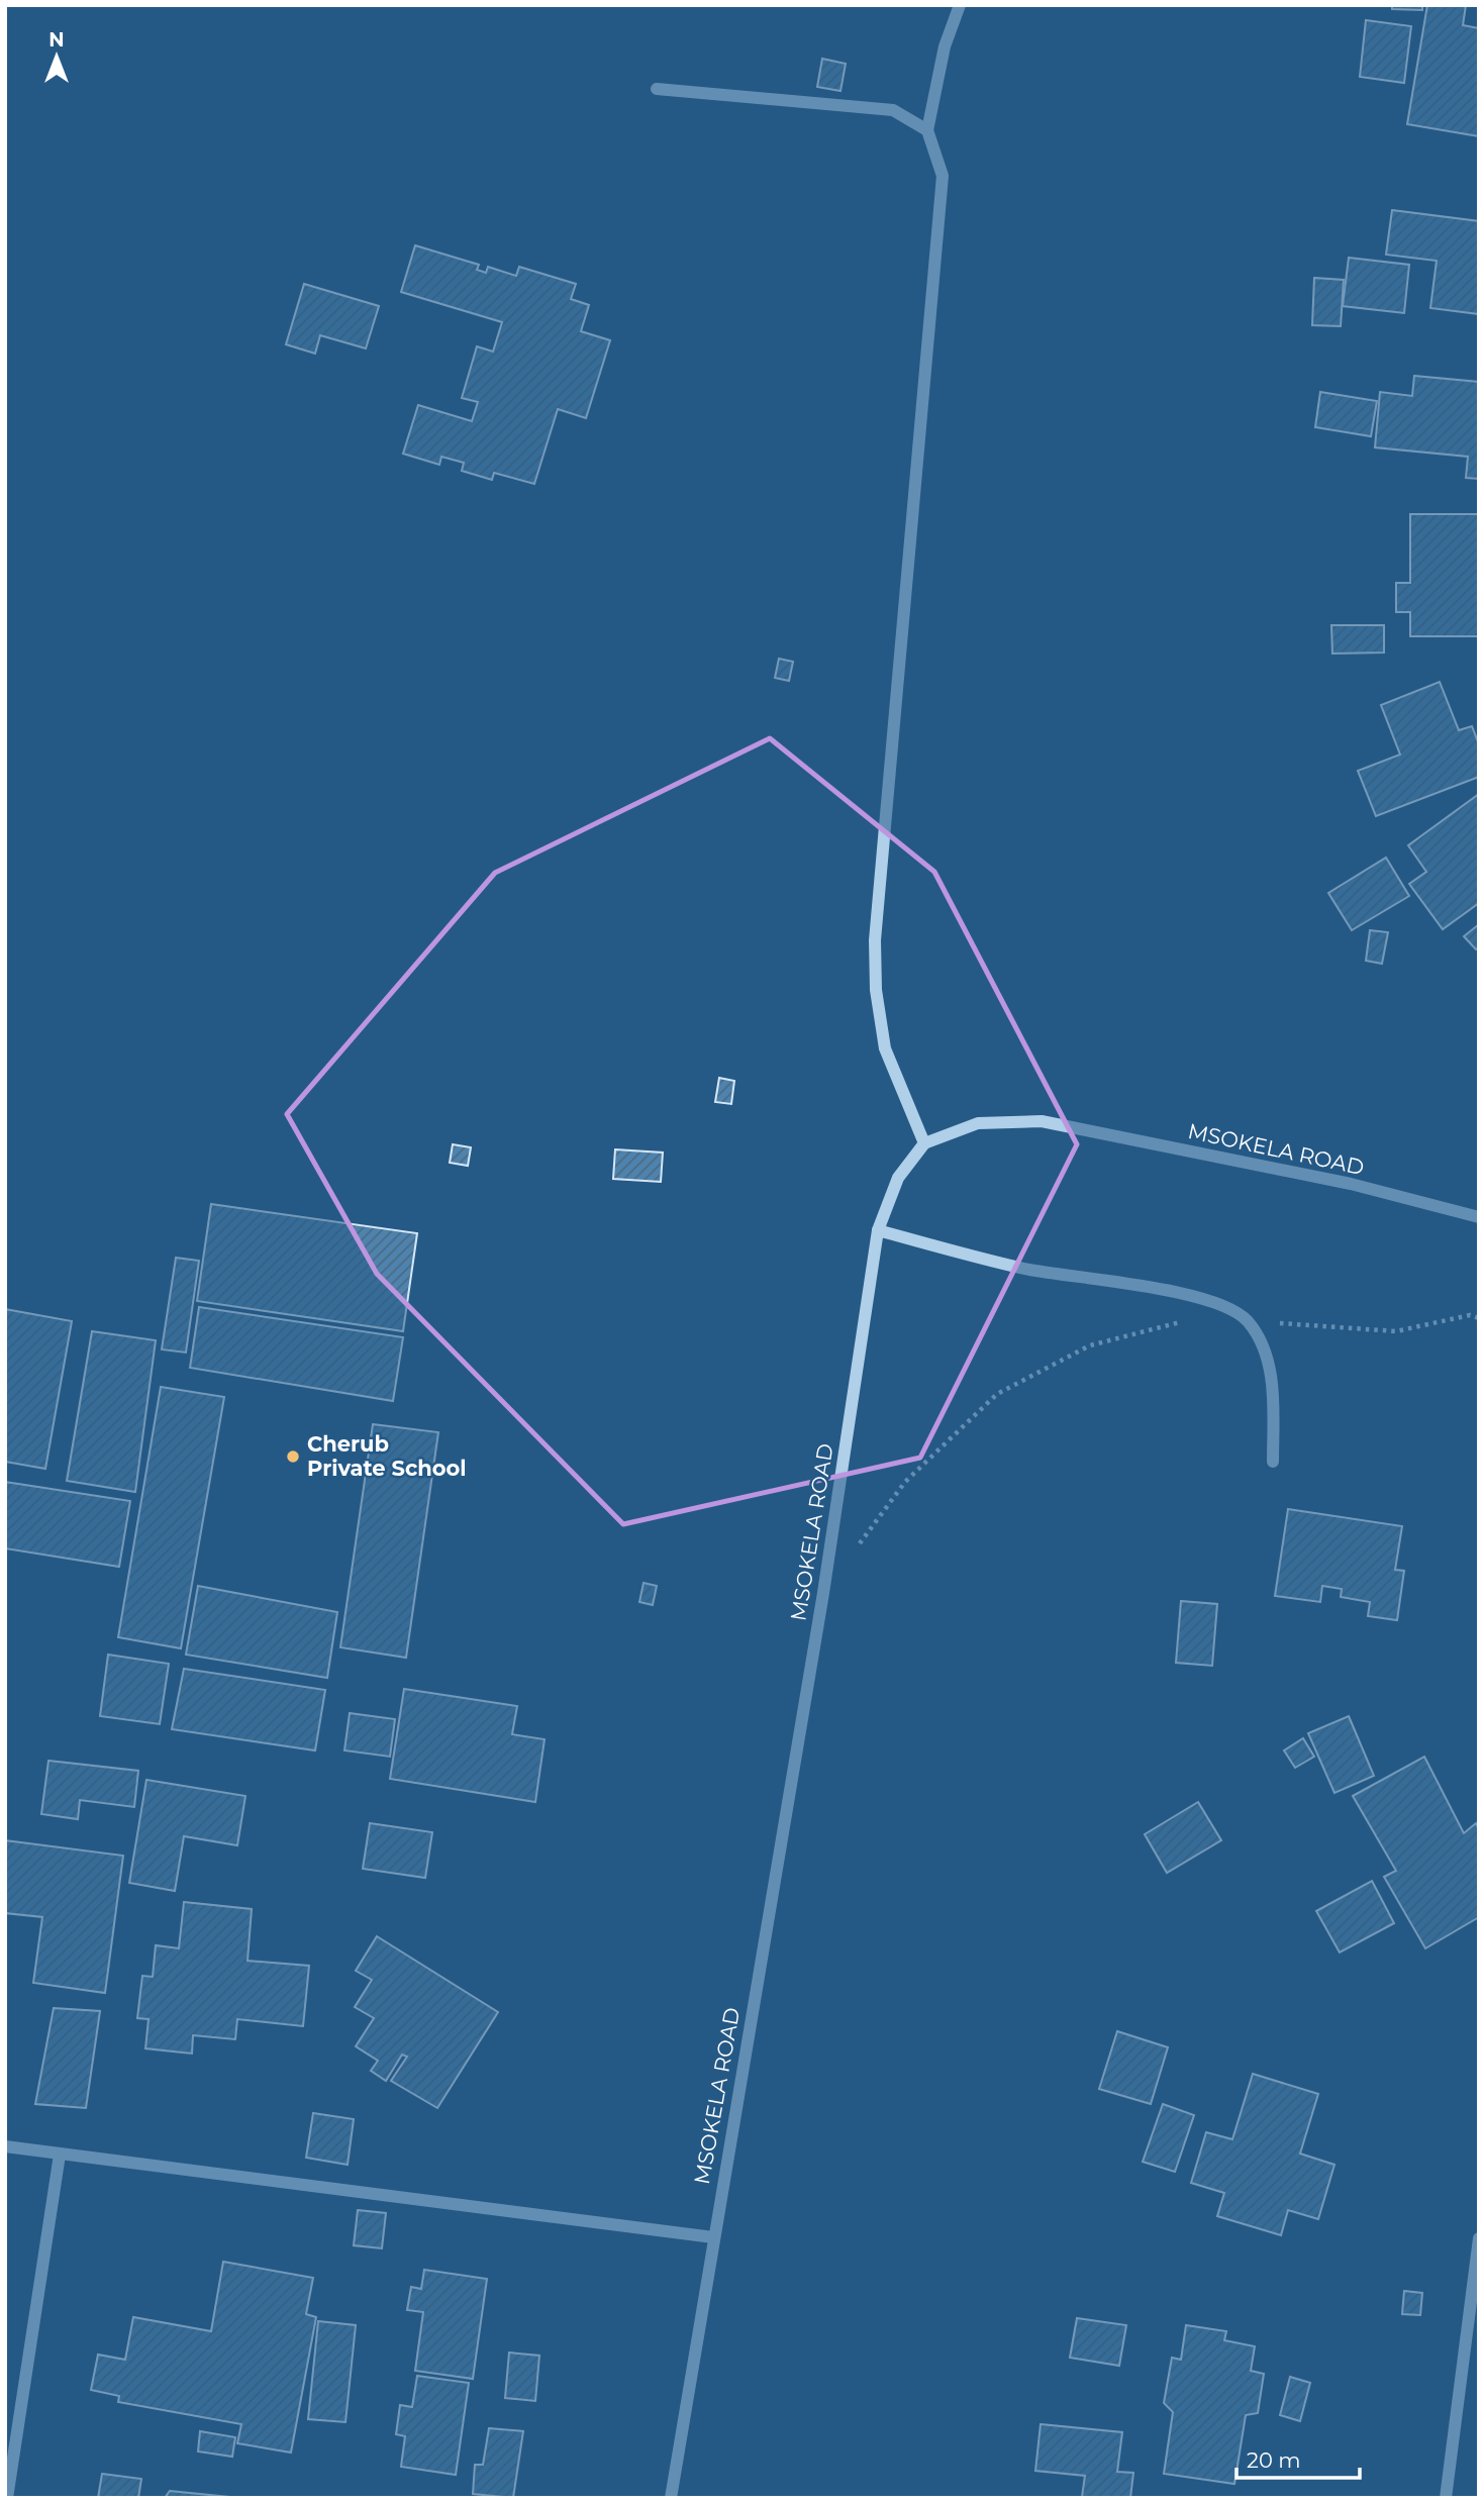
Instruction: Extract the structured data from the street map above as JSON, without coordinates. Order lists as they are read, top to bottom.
{
  "streets": {
    "street": ["MSOKELA ROAD"]
  },
  "places": ["Cherub Private School"],
  "scale_bar": "20 m",
  "north": "top"
}
